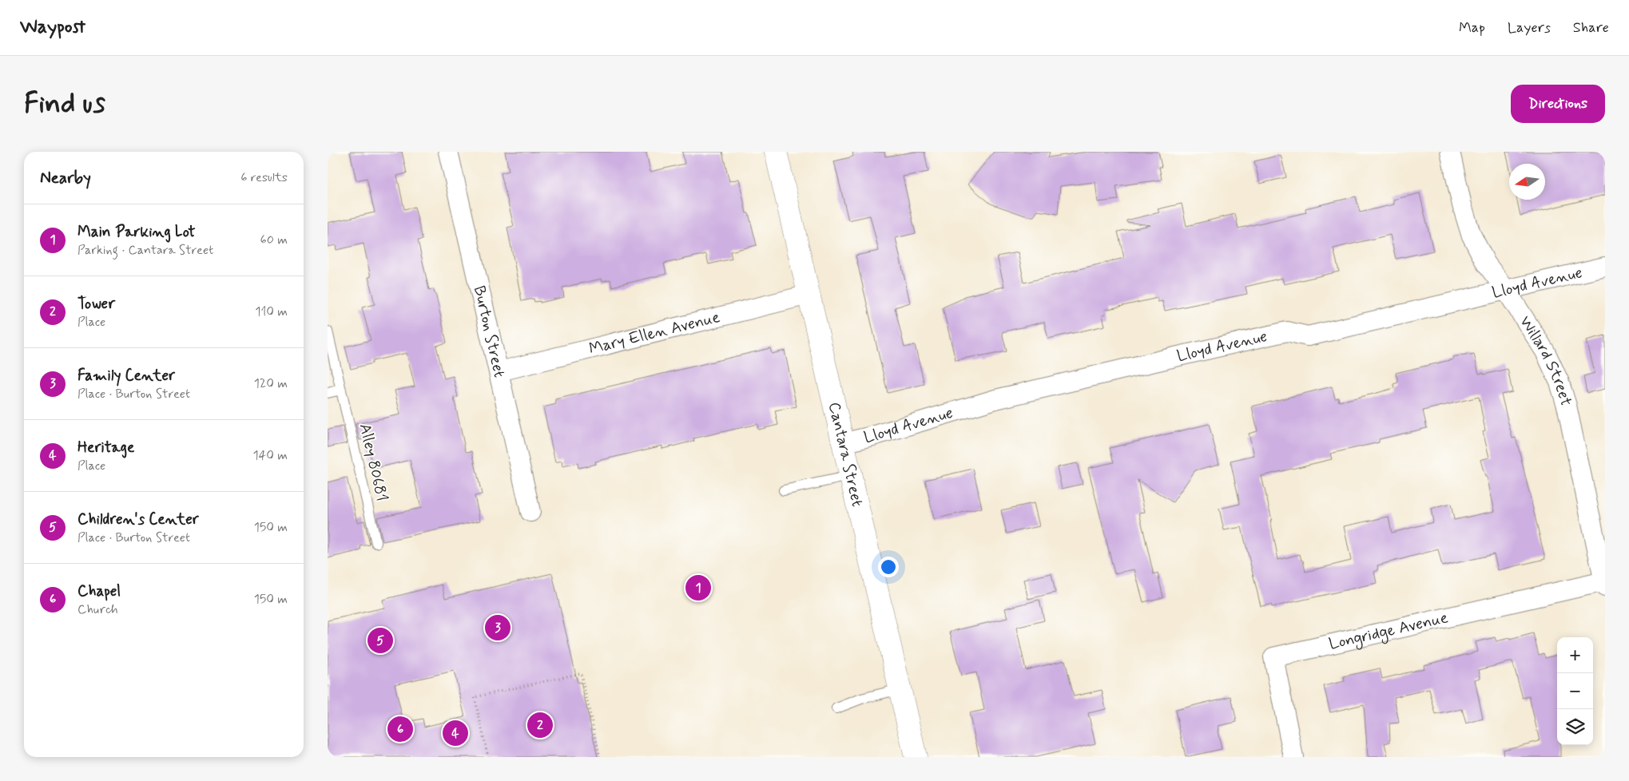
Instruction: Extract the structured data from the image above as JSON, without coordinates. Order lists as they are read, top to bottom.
{
  "streets": {
    "street": [
      "Lloyd Avenue",
      "Burton Street",
      "Mary Ellen Avenue",
      "Willard Street",
      "Cantara Street",
      "Longridge Avenue"
    ],
    "lane": ["Alley 80681"]
  },
  "crossings": [
    ["Lloyd Avenue", "Willard Street"],
    ["Lloyd Avenue", "Cantara Street"],
    ["Burton Street", "Mary Ellen Avenue"],
    ["Mary Ellen Avenue", "Cantara Street"],
    ["Willard Street", "Longridge Avenue"]
  ],
  "north": "left",
  "page": {
    "header": "Waypost",
    "nav": ["Map", "Layers", "Share"],
    "buttons": "Directions",
    "title": "Find us",
    "heading": ["Nearby", "6 results"],
    "list": [
      {
        "mark": "1",
        "name": "Main Parking Lot",
        "note": "Parking · Cantara Street",
        "value": "60 m"
      },
      {
        "mark": "2",
        "name": "Tower",
        "note": "Place",
        "value": "110 m"
      },
      {
        "mark": "3",
        "name": "Family Center",
        "note": "Place · Burton Street",
        "value": "120 m"
      },
      {
        "mark": "4",
        "name": "Heritage",
        "note": "Place",
        "value": "140 m"
      },
      {
        "mark": "5",
        "name": "Children's Center",
        "note": "Place · Burton Street",
        "value": "150 m"
      },
      {
        "mark": "6",
        "name": "Chapel",
        "note": "Church",
        "value": "150 m"
      }
    ],
    "pins": [
      "1",
      "3",
      "5",
      "2",
      "6",
      "4"
    ],
    "map_buttons": ["+", "−"]
  }
}
